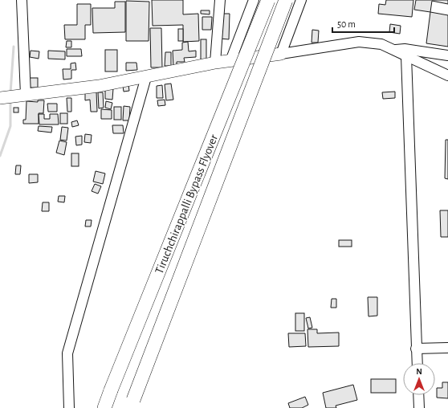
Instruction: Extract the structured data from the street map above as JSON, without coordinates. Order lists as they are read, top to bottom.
{
  "streets": {
    "highway": ["Tiruchchirappalli Bypass Flyover"]
  },
  "scale_bar": "50 m",
  "north": "top"
}
